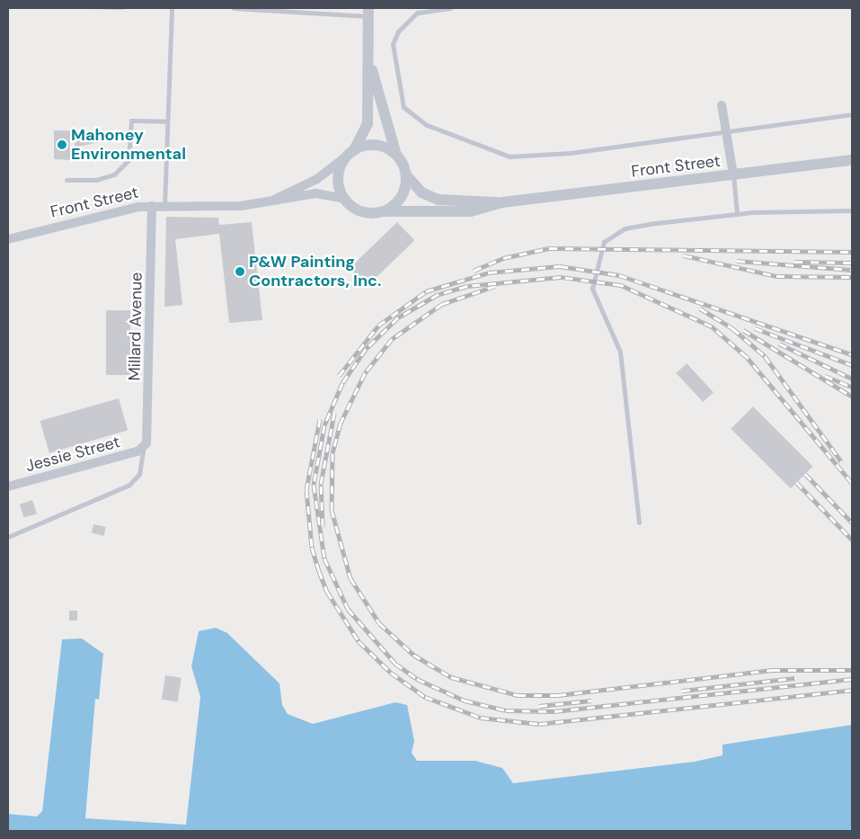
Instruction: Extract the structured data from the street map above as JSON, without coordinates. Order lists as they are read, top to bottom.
{
  "streets": {
    "street": ["Front Street", "Millard Avenue", "Jessie Street"]
  },
  "crossings": [
    ["Front Street", "Millard Avenue"],
    ["Millard Avenue", "Jessie Street"]
  ],
  "places": ["Mahoney Environmental", "P&W Painting Contractors, Inc."]
}
